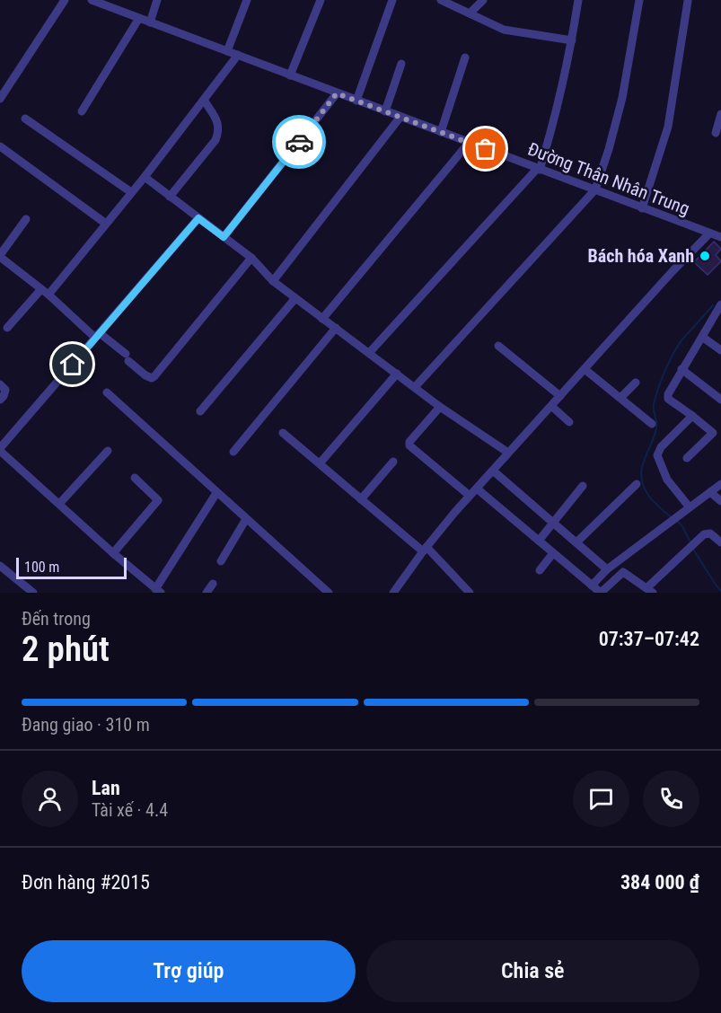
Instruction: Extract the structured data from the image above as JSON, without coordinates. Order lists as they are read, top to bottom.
{
  "streets": {
    "street": ["Đường Thân Nhân Trung"]
  },
  "places": ["Bách hóa Xanh"],
  "scale_bar": "100 m",
  "page": {
    "scale": "100 m",
    "heading": ["2 phút", "Đến trong", "07:37–07:42"],
    "panel": [
      "Lan",
      "Tài xế · 4.4",
      "Đơn hàng #2015",
      "384 000 ₫"
    ],
    "bar": "Đang giao · 310 m",
    "buttons": ["Trợ giúp", "Chia sẻ"]
  }
}
